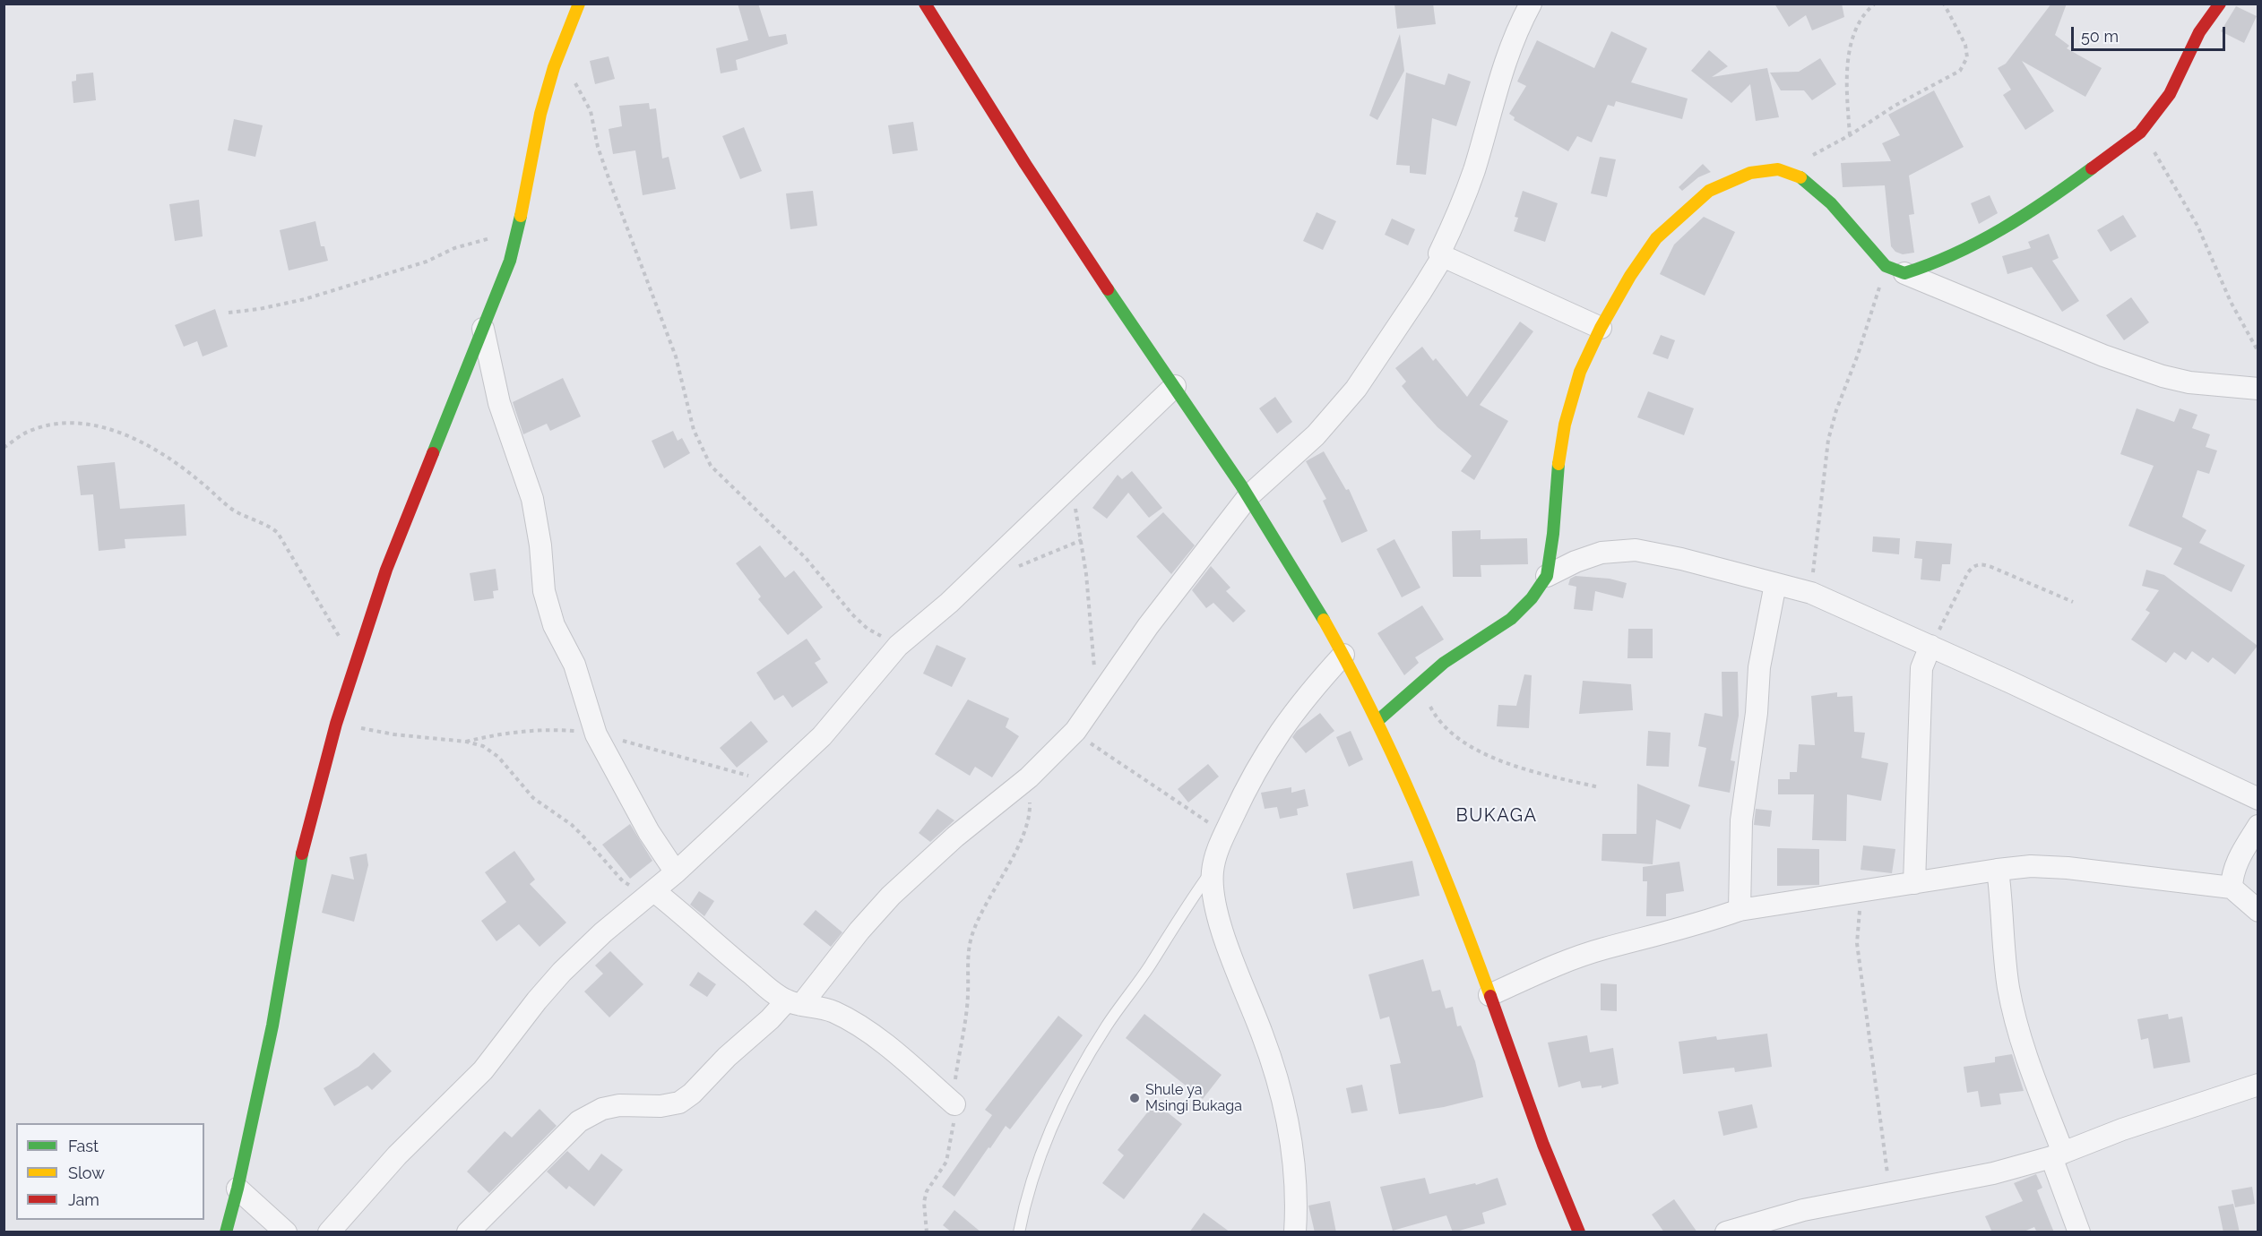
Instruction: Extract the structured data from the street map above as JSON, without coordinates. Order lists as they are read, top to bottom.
{
  "districts": ["BUKAGA"],
  "places": ["Shule ya Msingi Bukaga"],
  "legend": ["Fast", "Slow", "Jam"],
  "scale_bar": "50 m"
}
